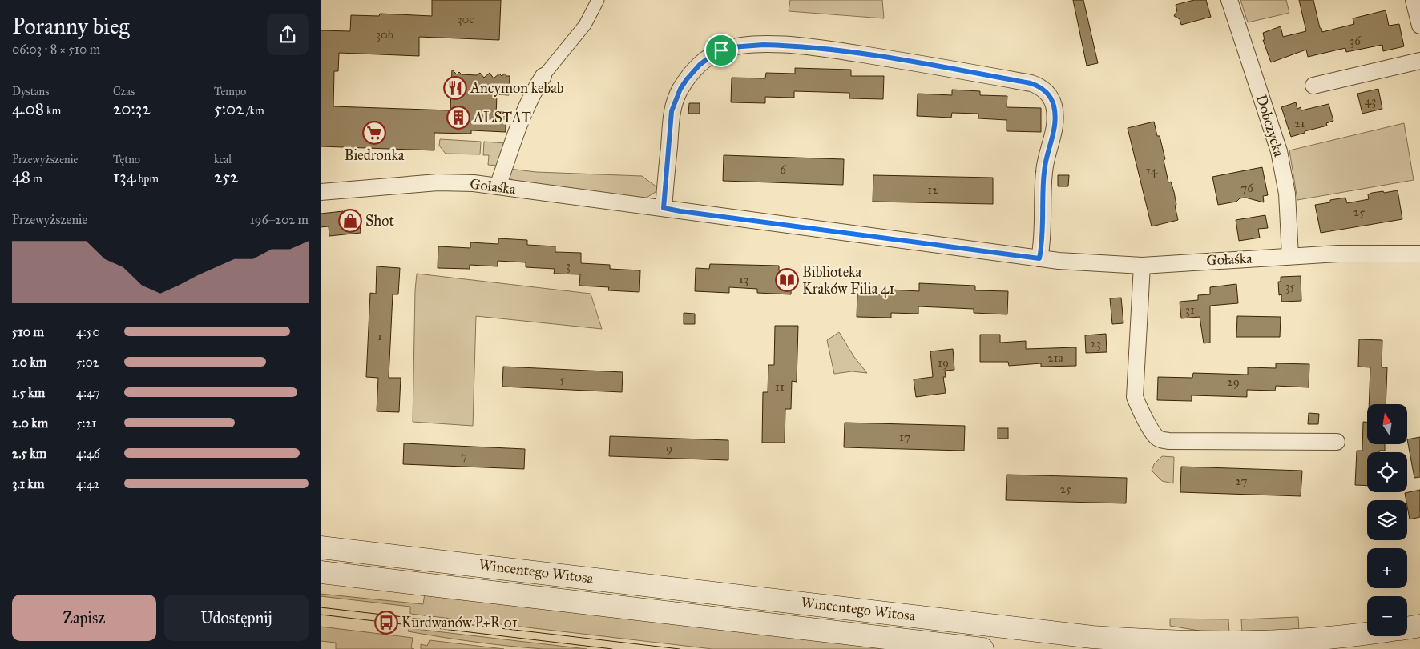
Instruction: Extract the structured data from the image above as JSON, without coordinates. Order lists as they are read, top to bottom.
{
  "streets": {
    "main road": ["Wincentego Witosa"],
    "street": ["Dobczycka", "Gołaśka"]
  },
  "crossings": [
    ["Dobczycka", "Gołaśka"]
  ],
  "places": {
    "restaurant": ["Ancymon kebab"],
    "building": ["ALSTAT"],
    "supermarket": ["Biedronka"],
    "shop": ["Shot"],
    "library": ["Biblioteka Kraków Filia 41"],
    "bus stop": ["Kurdwanów P+R 01"]
  },
  "house_numbers": [
    "30c",
    "30b",
    "36",
    "43",
    "21",
    "6",
    "14",
    "76",
    "12",
    "25",
    "3",
    "13",
    "35",
    "31",
    "1",
    "23",
    "21a",
    "19",
    "5",
    "29",
    "11",
    "17",
    "9",
    "7",
    "27",
    "25"
  ],
  "north": "top",
  "page": {
    "heading": ["Poranny bieg", "06:03 · 8 × 510 m"],
    "stats": [
      ["Dystans", "4.08 km"],
      ["Czas", "20:32"],
      ["Tempo", "5:02 /km"],
      ["Przewyższenie", "48 m"],
      ["Tętno", "134 bpm"],
      ["kcal", "252"]
    ],
    "chart": ["Przewyższenie", "196–202 m"],
    "list": [
      {
        "name": "510 m",
        "note": "4:50"
      },
      {
        "name": "1.0 km",
        "note": "5:02"
      },
      {
        "name": "1.5 km",
        "note": "4:47"
      },
      {
        "name": "2.0 km",
        "note": "5:21"
      },
      {
        "name": "2.5 km",
        "note": "4:46"
      },
      {
        "name": "3.1 km",
        "note": "4:42"
      }
    ],
    "map_buttons": ["+", "−"],
    "buttons": ["Zapisz", "Udostępnij"]
  }
}
